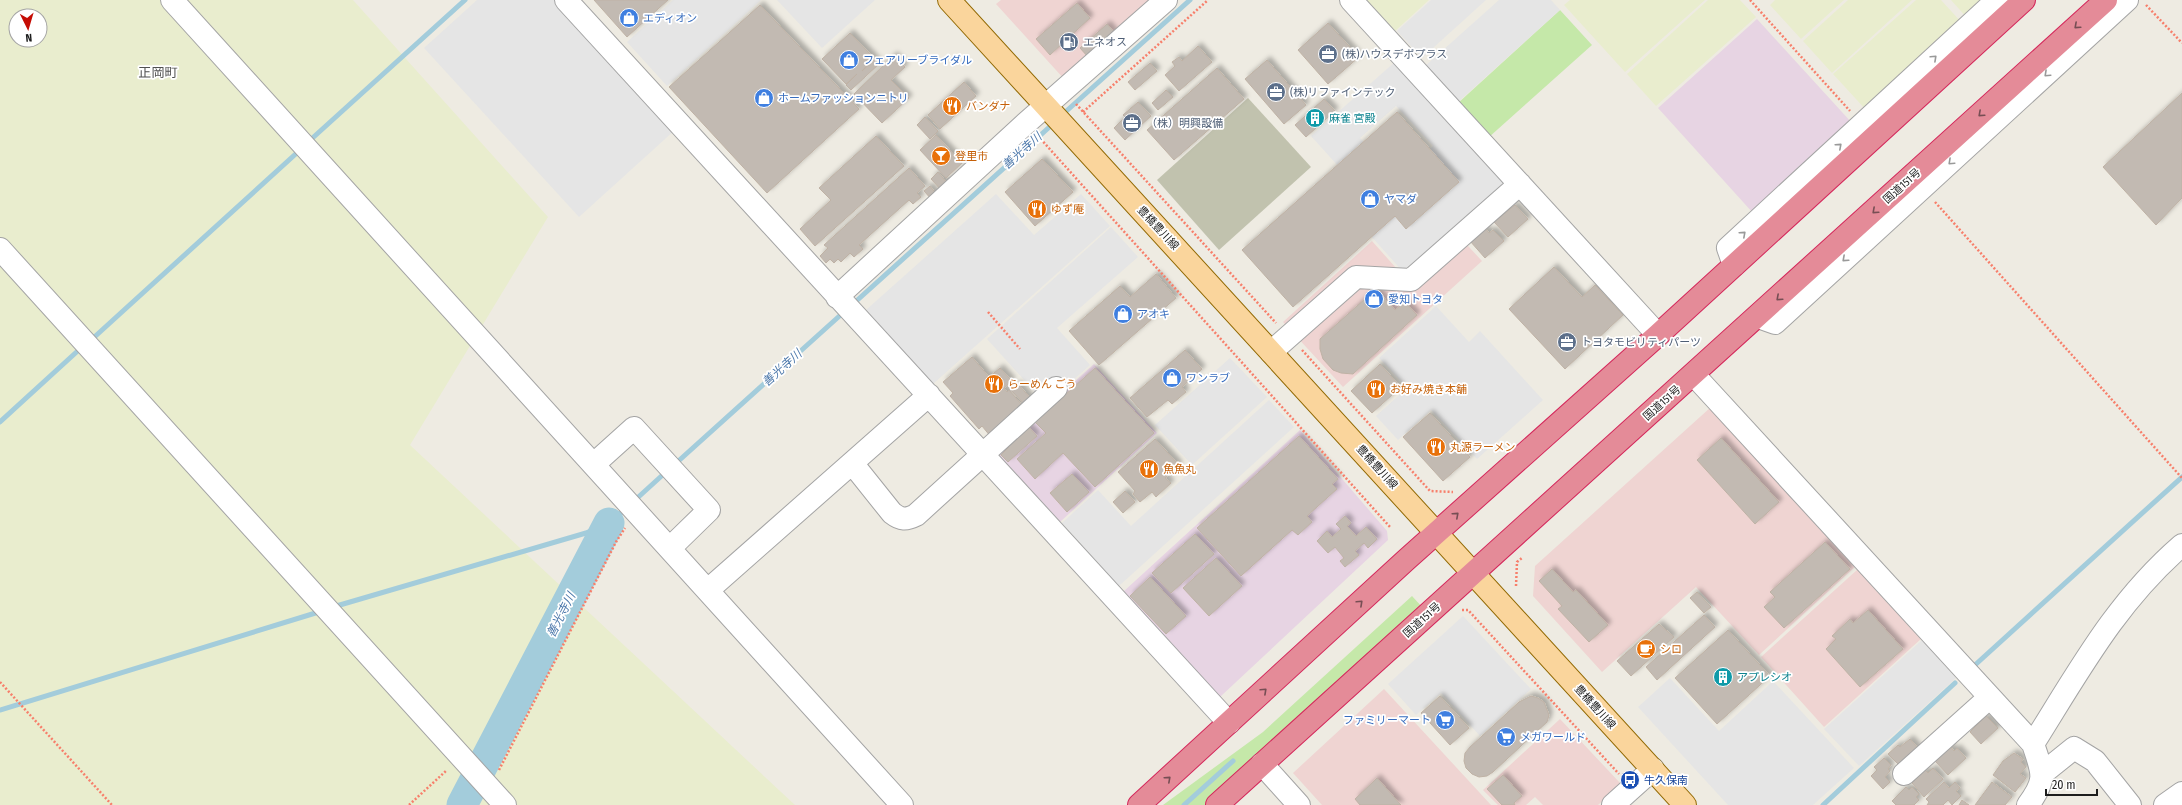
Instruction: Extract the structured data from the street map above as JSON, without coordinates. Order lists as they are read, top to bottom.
{
  "streets": {
    "highway": ["国道151号"],
    "main road": ["豊橋豊川線"]
  },
  "crossings": [
    ["国道151号", "豊橋豊川線"]
  ],
  "districts": ["正岡町"],
  "water": ["善光寺川"],
  "places": {
    "shop": [
      "エディオン",
      "フェアリーブライダル",
      "ホームファッションニトリ",
      "ヤマダ",
      "愛知トヨタ",
      "アオキ",
      "ワンラブ"
    ],
    "fuel station": ["エネオス"],
    "office": [
      "(株)ハウスデポプラス",
      "(株)リファインテック",
      "（株）明興設備",
      "トヨタモビリティパーツ"
    ],
    "restaurant": [
      "バンダナ",
      "ゆず庵",
      "らーめん ごう",
      "お好み焼き本舗",
      "丸源ラーメン",
      "魚魚丸"
    ],
    "building": ["麻雀 宮殿", "アプレシオ"],
    "bar": ["登里市"],
    "cafe": ["シロ"],
    "supermarket": ["ファミリーマート", "メガワールド"],
    "bus stop": ["牛久保南"]
  },
  "scale_bar": "20 m",
  "north": "bottom"
}
